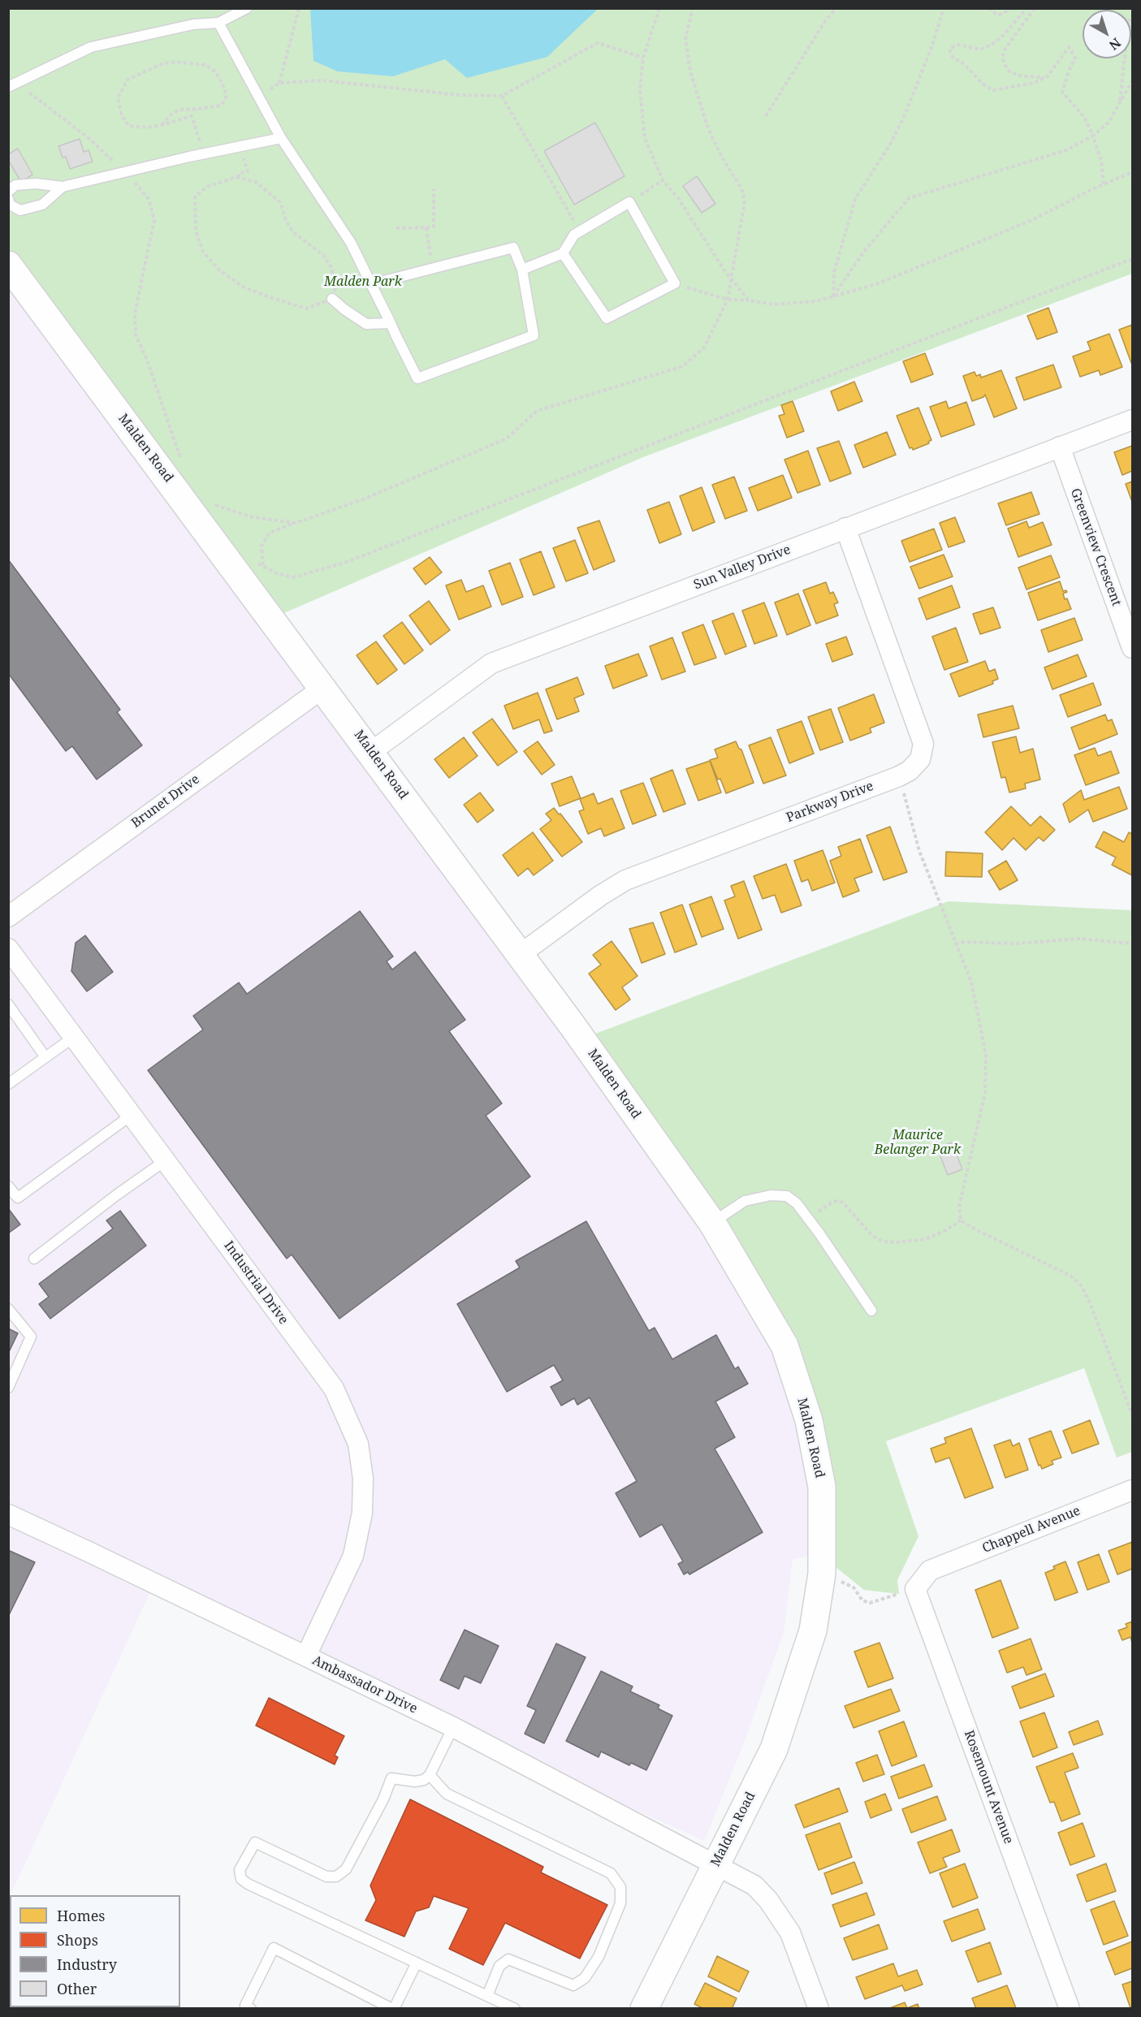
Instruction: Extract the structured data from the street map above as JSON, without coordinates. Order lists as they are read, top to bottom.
{
  "streets": {
    "main road": ["Malden Road"],
    "street": [
      "Greenview Crescent",
      "Sun Valley Drive",
      "Brunet Drive",
      "Parkway Drive",
      "Industrial Drive",
      "Chappell Avenue",
      "Ambassador Drive",
      "Rosemount Avenue"
    ]
  },
  "crossings": [
    ["Malden Road", "Sun Valley Drive"],
    ["Malden Road", "Brunet Drive"],
    ["Malden Road", "Parkway Drive"],
    ["Malden Road", "Ambassador Drive"],
    ["Greenview Crescent", "Sun Valley Drive"],
    ["Sun Valley Drive", "Parkway Drive"],
    ["Industrial Drive", "Ambassador Drive"],
    ["Chappell Avenue", "Rosemount Avenue"]
  ],
  "parks": ["Malden Park", "Maurice Belanger Park"],
  "legend": [
    "Homes",
    "Shops",
    "Industry",
    "Other"
  ],
  "north": "bottom right"
}
